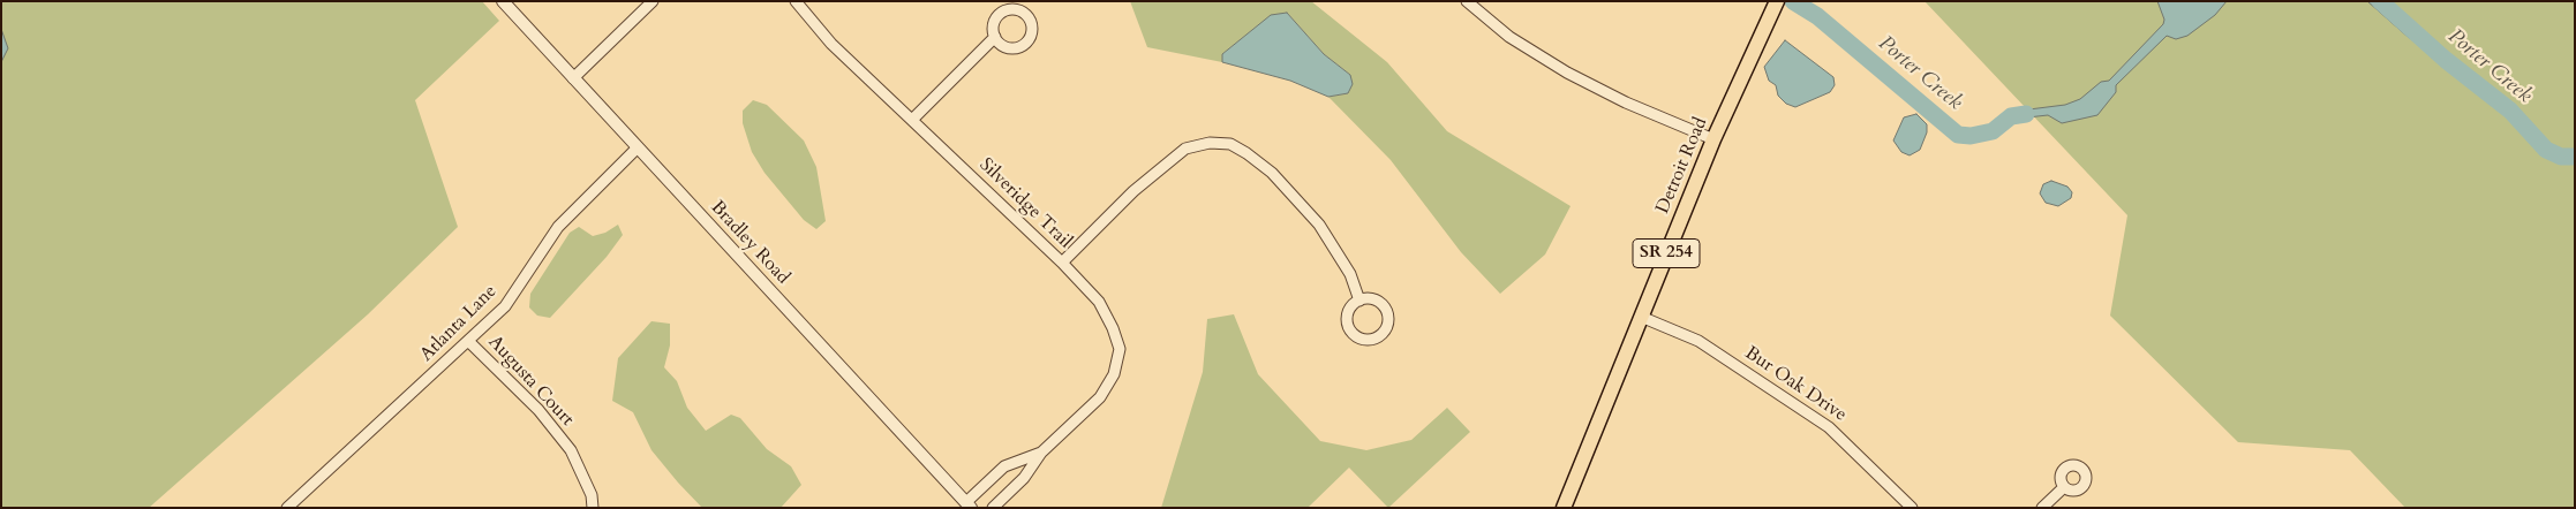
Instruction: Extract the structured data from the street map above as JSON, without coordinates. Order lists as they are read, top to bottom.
{
  "streets": {
    "main road": ["Detroit Road", "SR 254"],
    "street": [
      "Silveridge Trail",
      "Bradley Road",
      "Atlanta Lane",
      "Augusta Court",
      "Bur Oak Drive"
    ]
  },
  "crossings": [
    ["Detroit Road", "Bur Oak Drive"],
    ["Silveridge Trail", "Bradley Road"],
    ["Bradley Road", "Atlanta Lane"],
    ["Atlanta Lane", "Augusta Court"]
  ],
  "water": ["Porter Creek"]
}
